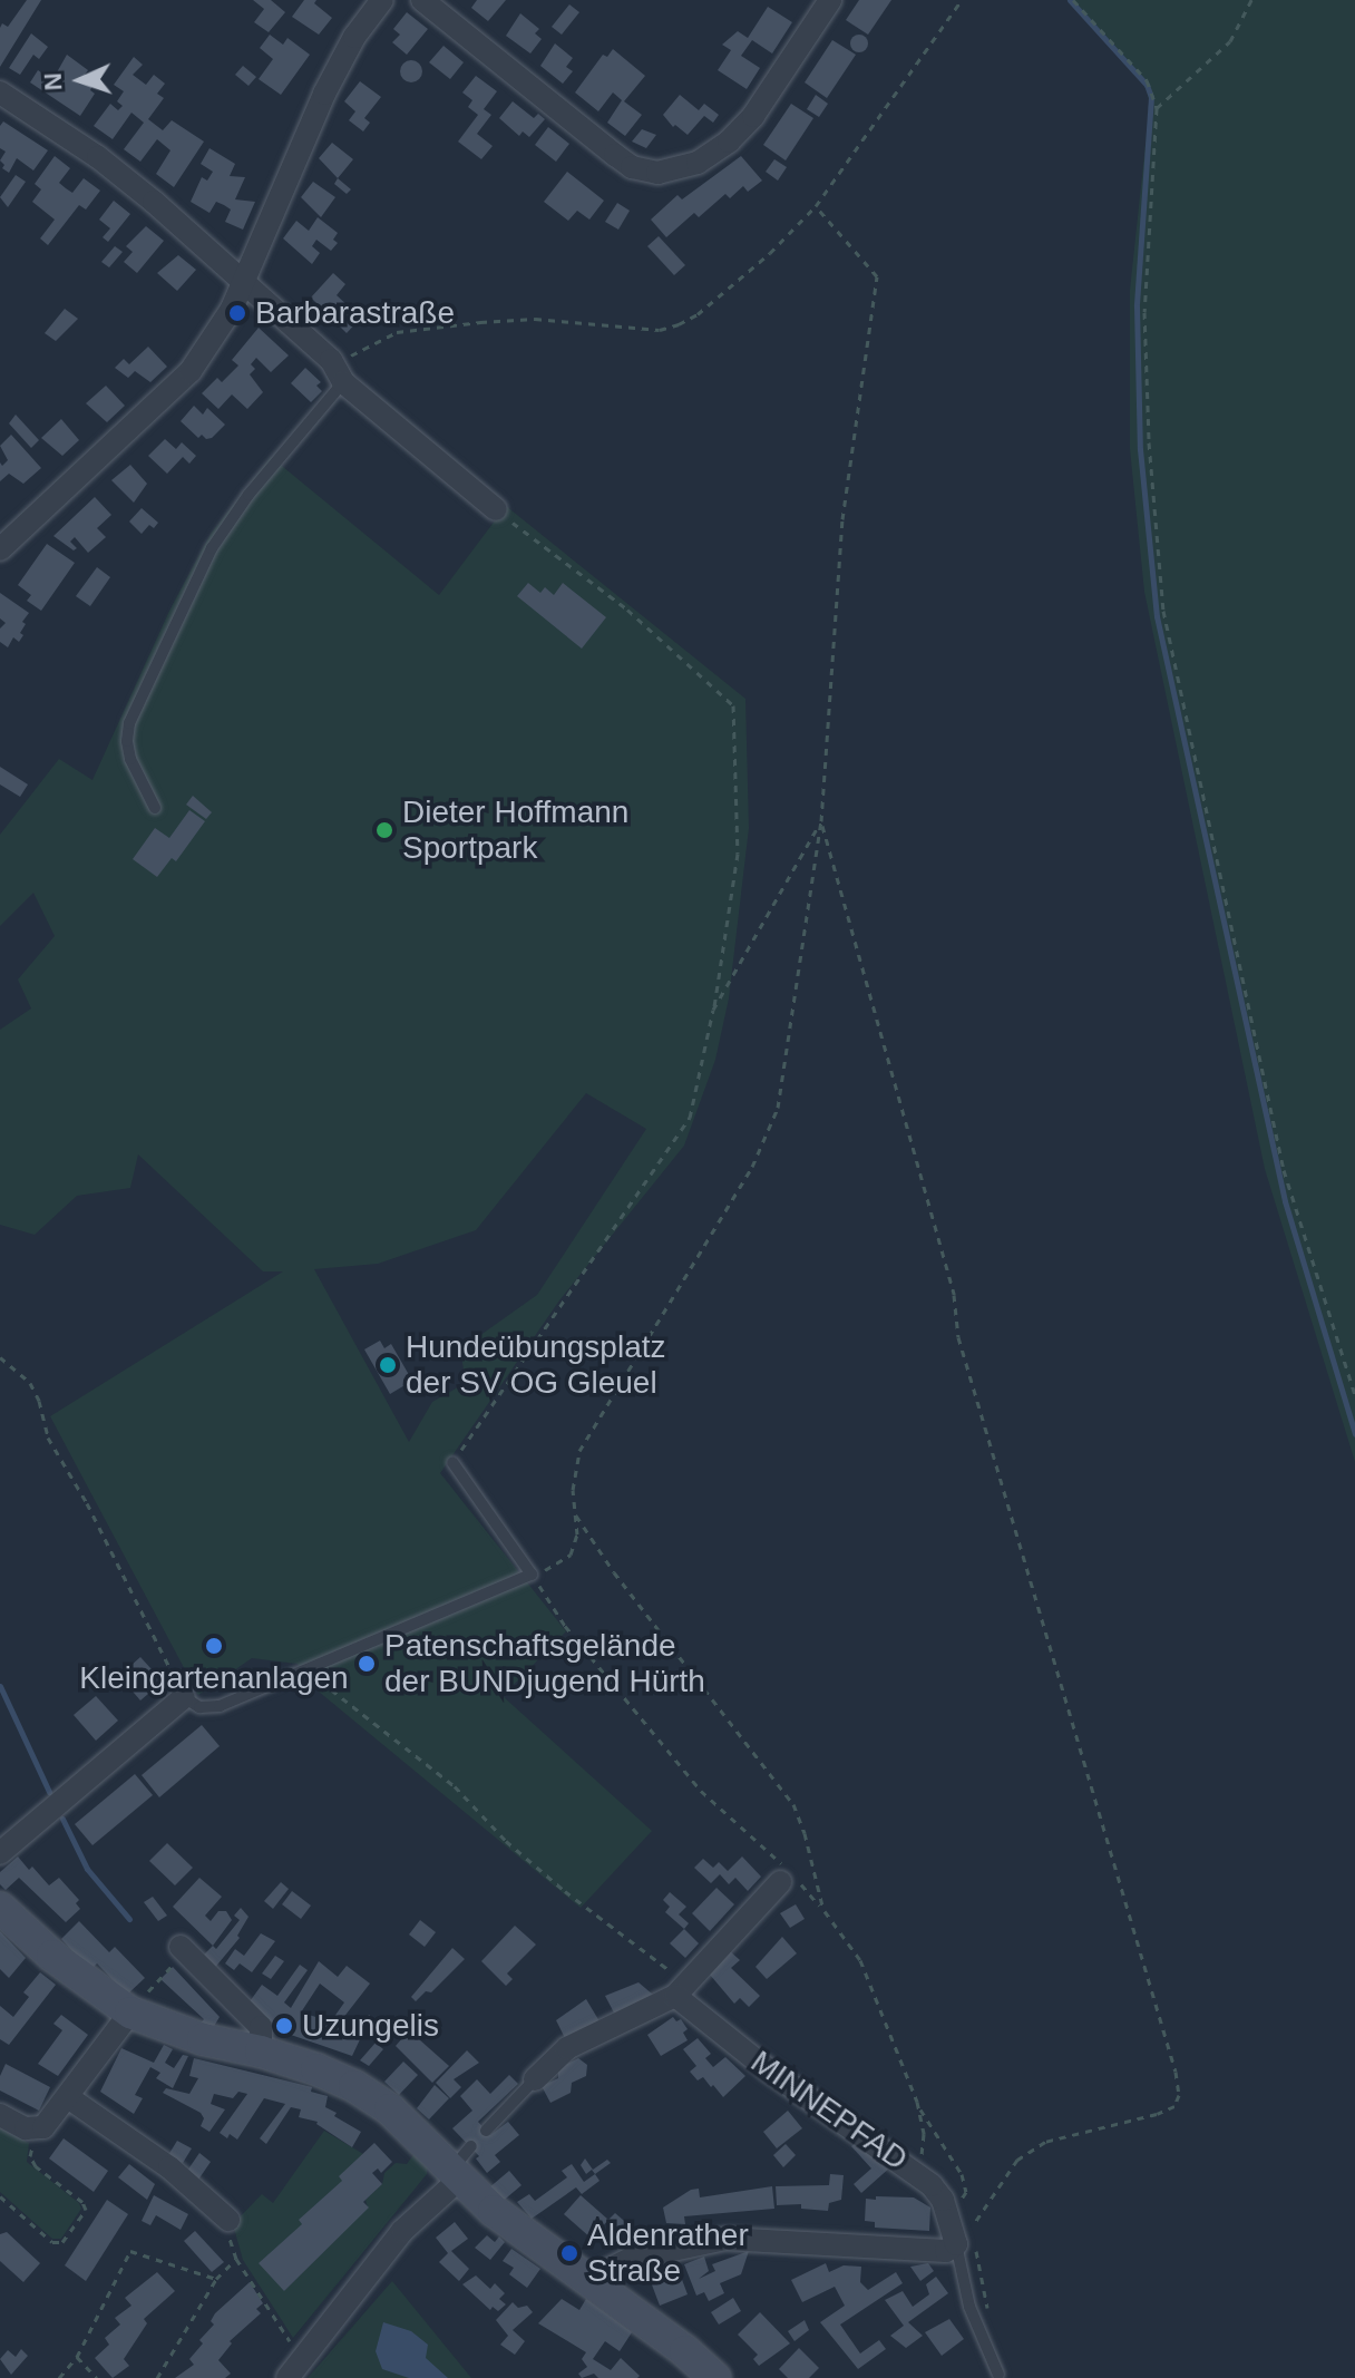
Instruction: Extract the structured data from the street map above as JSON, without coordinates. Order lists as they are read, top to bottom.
{
  "streets": {
    "street": ["MINNEPFAD"]
  },
  "places": [
    "Barbarastraße",
    "Dieter Hoffmann Sportpark",
    "Hundeübungsplatz der SV OG Gleuel",
    "Kleingartenanlagen",
    "Patenschaftsgelände der BUNDjugend Hürth",
    "Uzungelis",
    "Aldenrather Straße"
  ],
  "north": "left"
}
